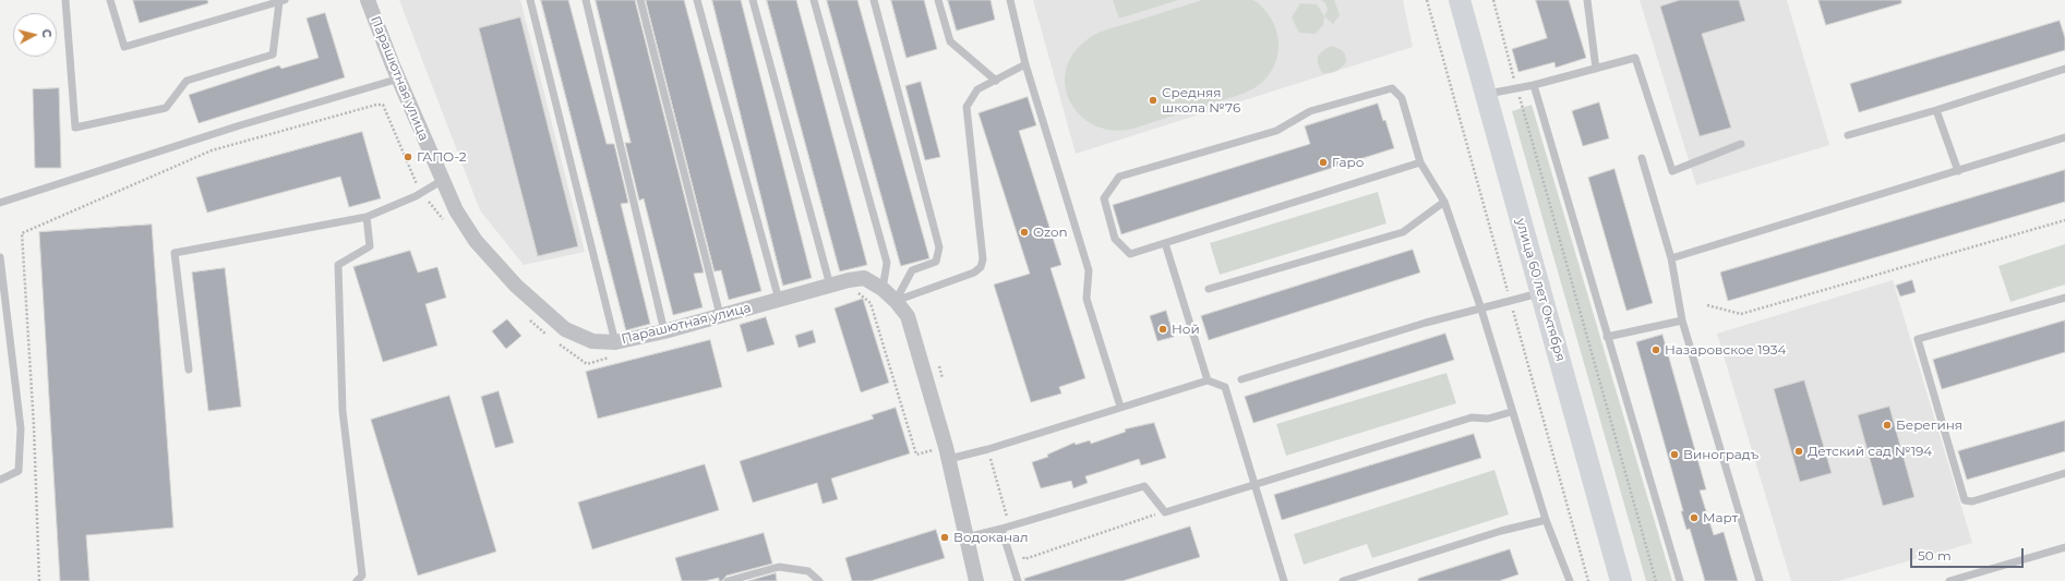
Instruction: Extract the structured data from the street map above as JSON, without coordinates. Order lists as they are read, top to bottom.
{
  "streets": {
    "main road": ["улица 60 лет Октября"],
    "street": ["Парашютная улица"]
  },
  "places": [
    "Средняя школа №76",
    "ГАПО-2",
    "Гаро",
    "Ozon",
    "Ной",
    "Назаровское 1934",
    "Берегиня",
    "Детский сад №194",
    "Виноградъ",
    "Март",
    "Водоканал"
  ],
  "scale_bar": "50 m",
  "north": "right"
}
